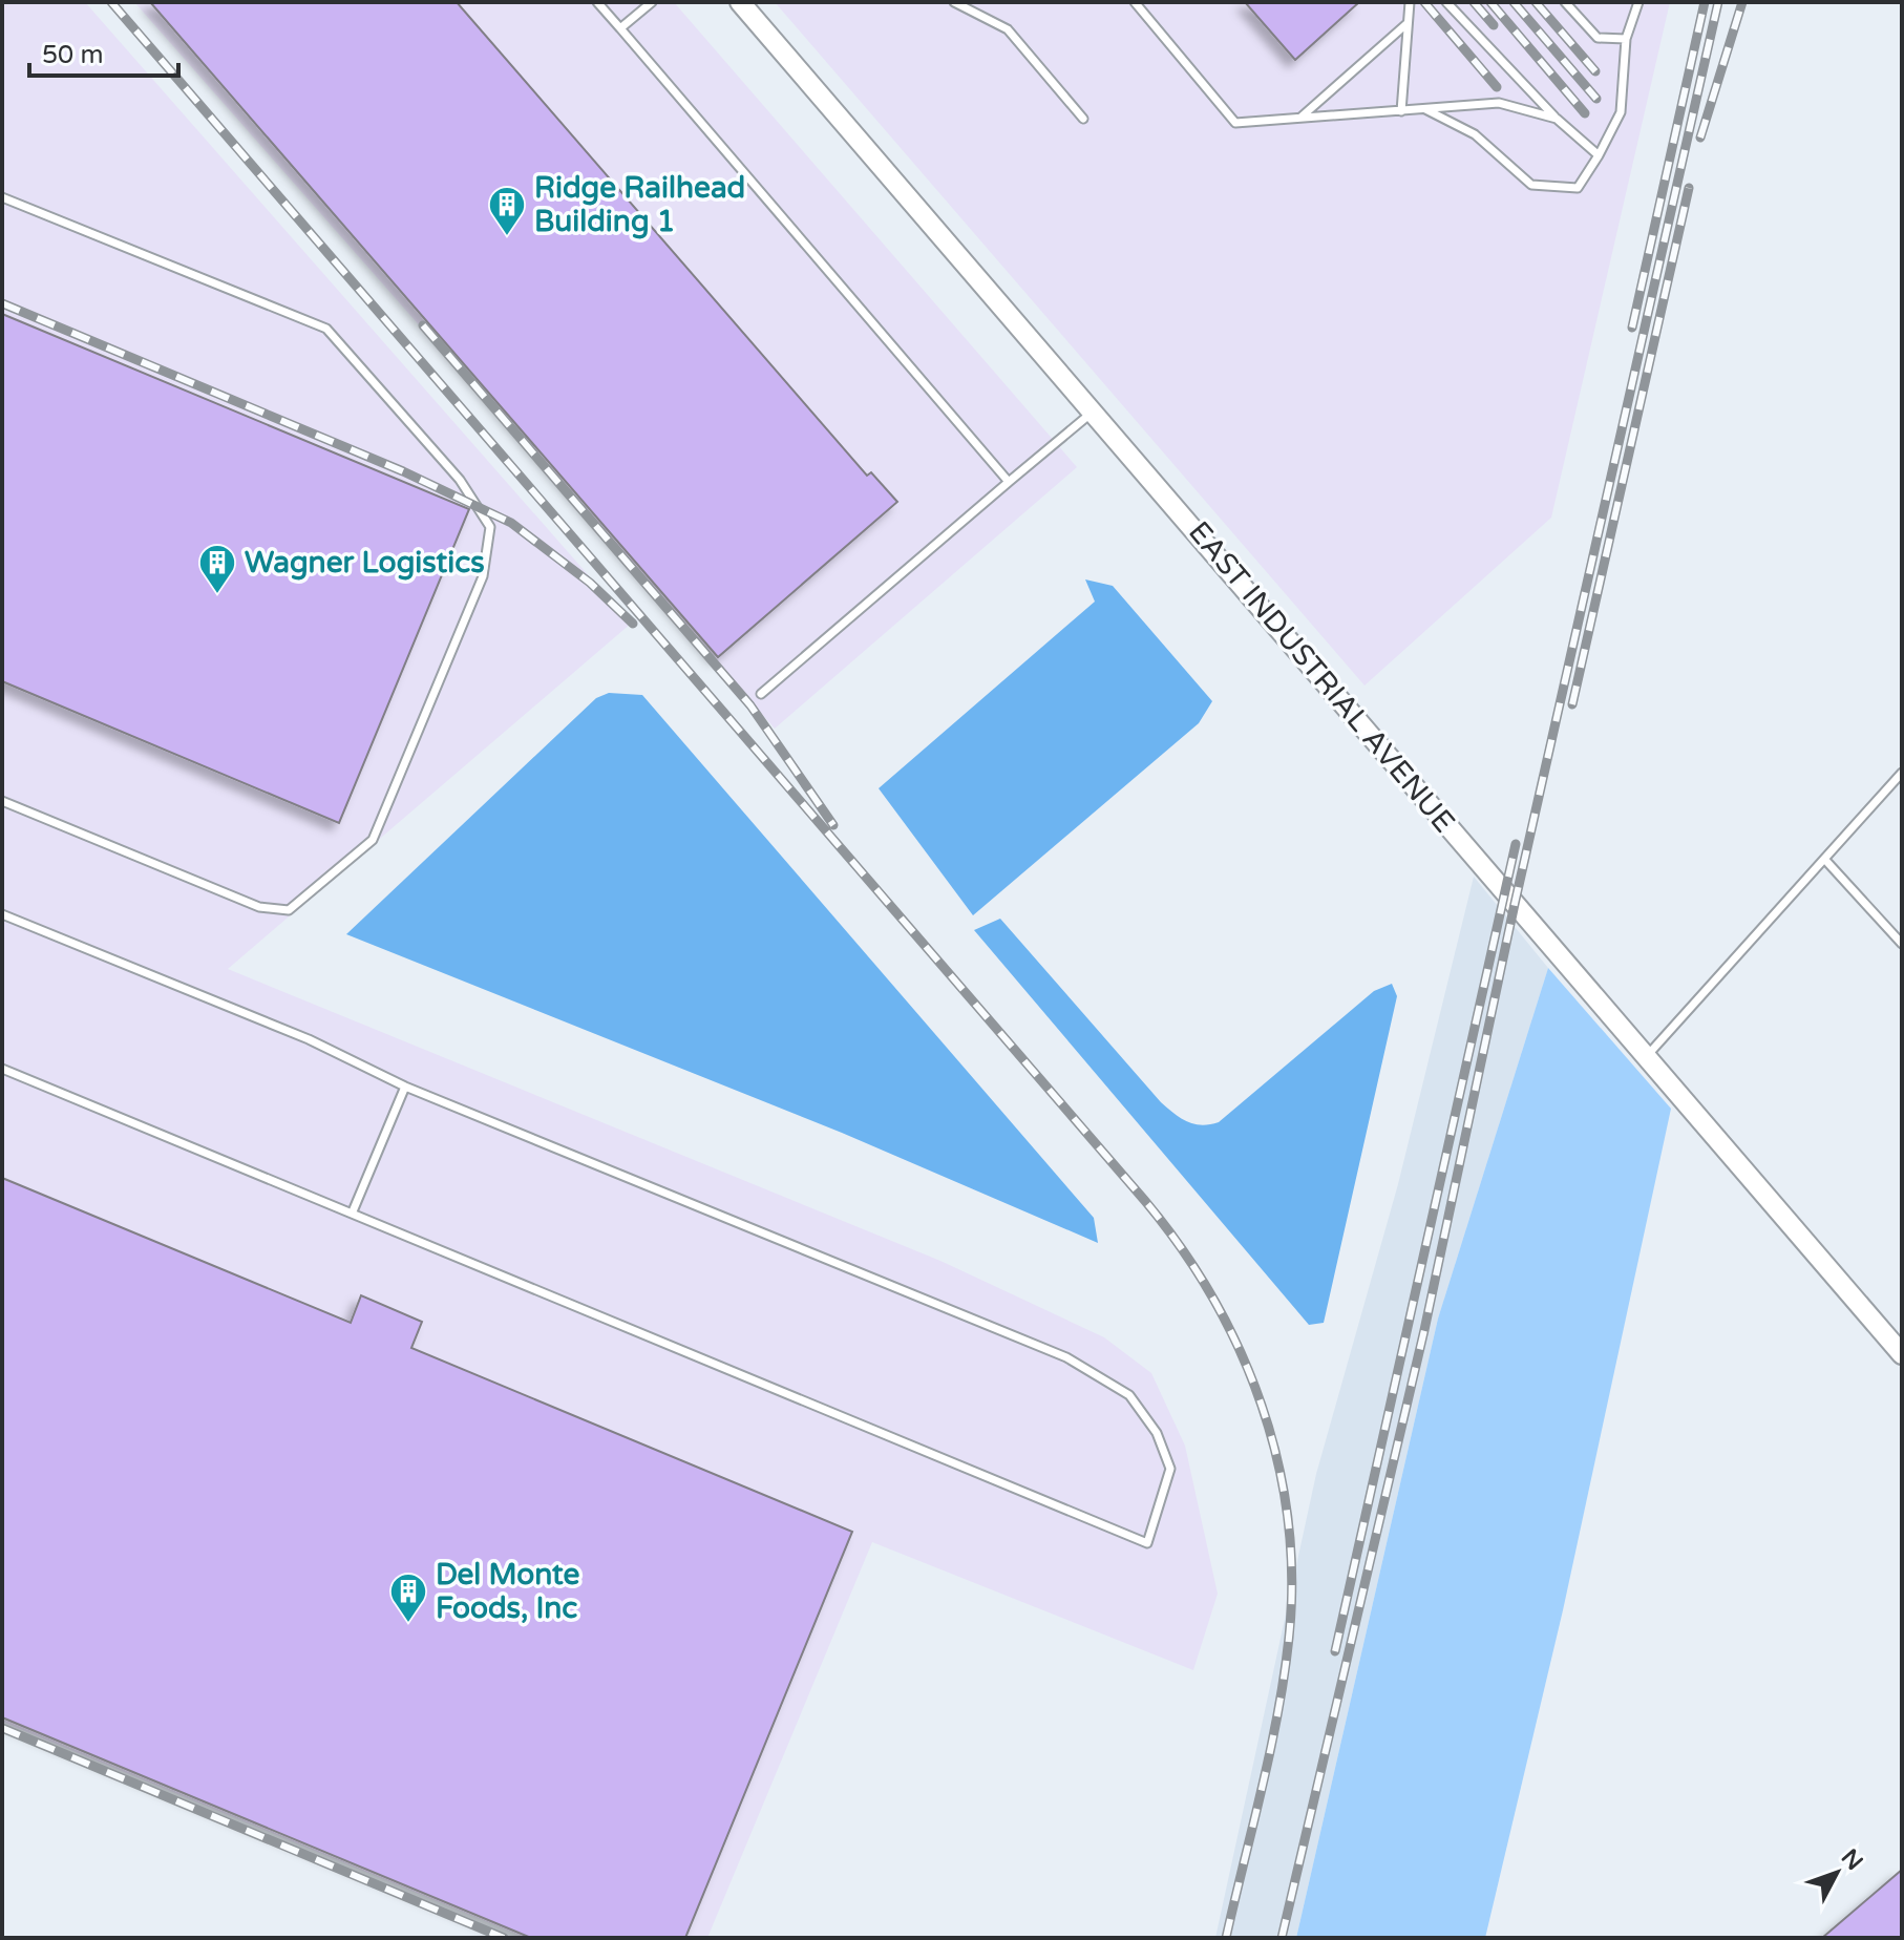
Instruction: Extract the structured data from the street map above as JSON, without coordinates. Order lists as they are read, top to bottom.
{
  "streets": {
    "street": ["EAST INDUSTRIAL AVENUE"]
  },
  "places": {
    "building": ["Ridge Railhead Building 1", "Wagner Logistics", "Del Monte Foods, Inc"]
  },
  "scale_bar": "50 m",
  "north": "top right"
}
